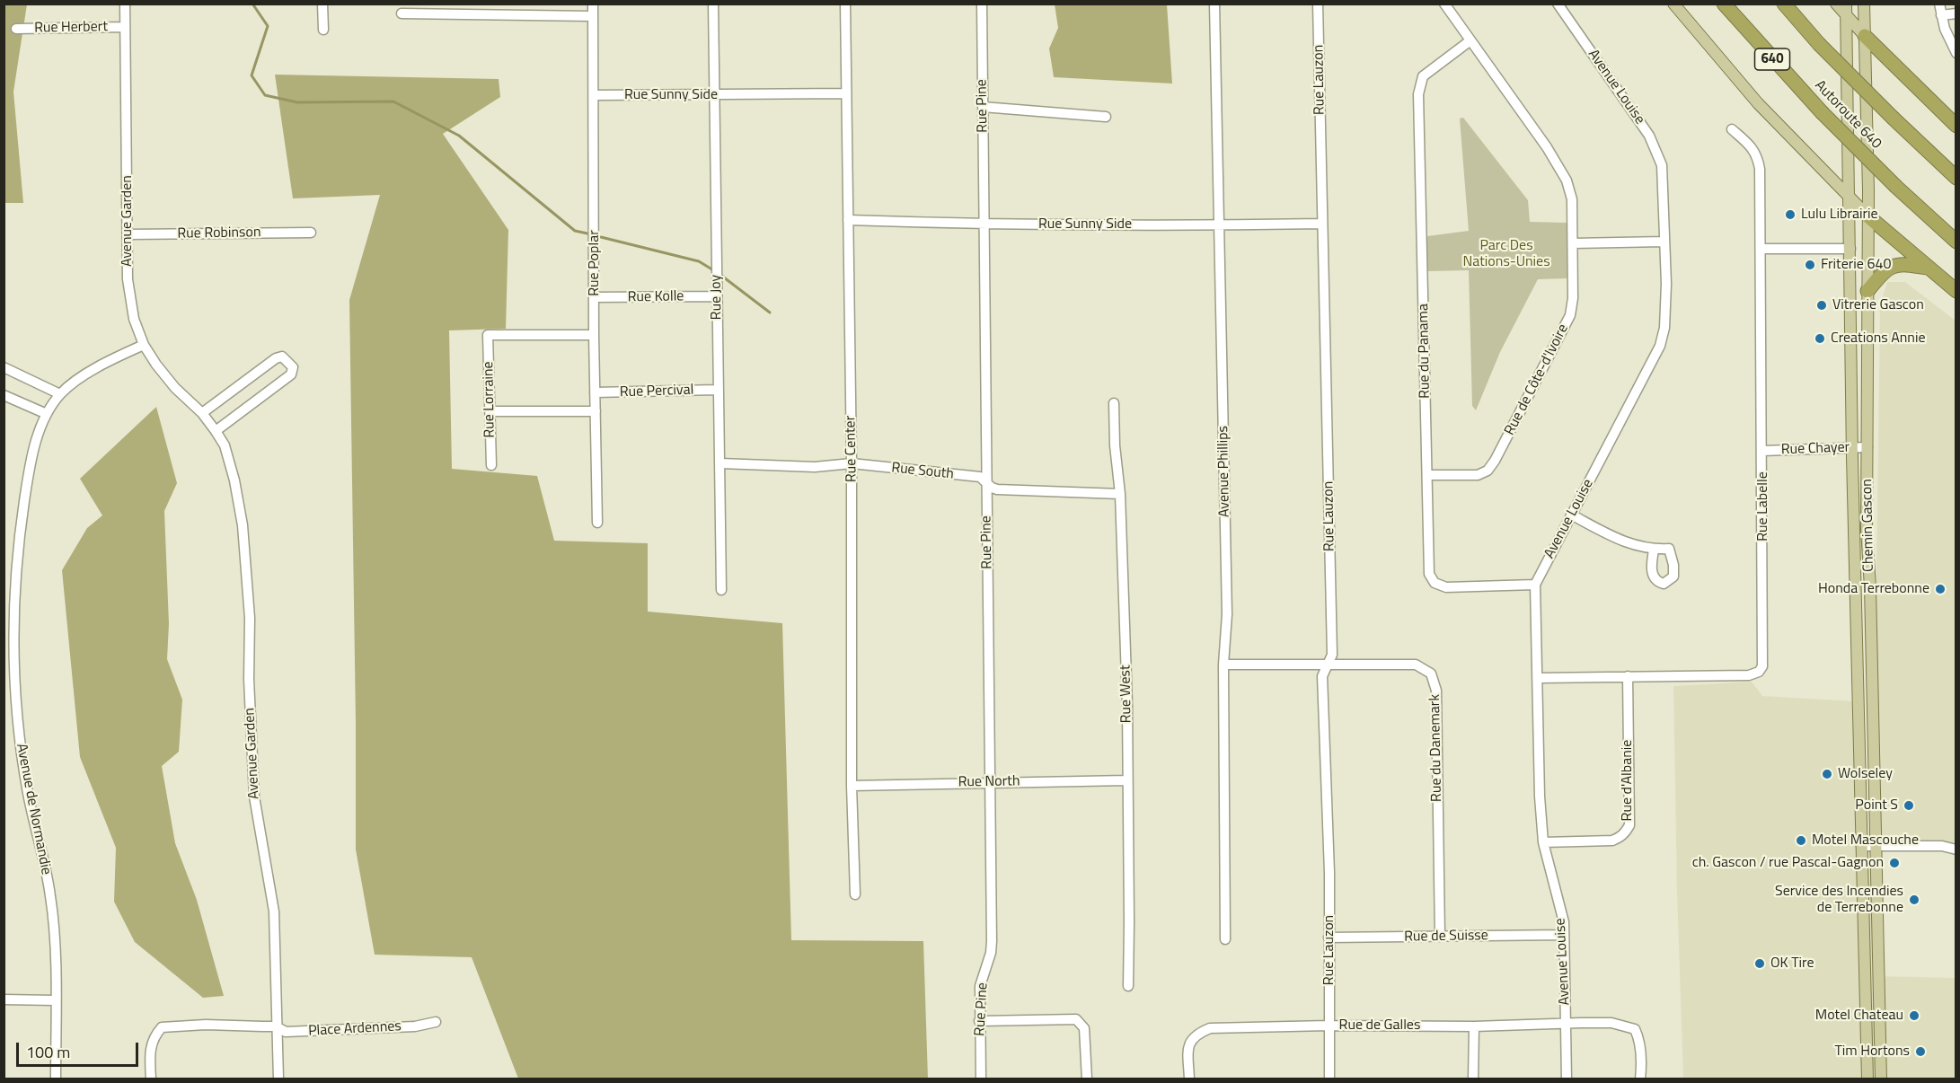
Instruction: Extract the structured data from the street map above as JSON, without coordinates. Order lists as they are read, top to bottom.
{
  "streets": {
    "highway": ["640", "Autoroute 640"],
    "main road": ["Chemin Gascon"],
    "street": [
      "Rue Herbert",
      "Rue Lauzon",
      "Avenue Louise",
      "Rue Sunny Side",
      "Rue Pine",
      "Avenue Garden",
      "Rue Robinson",
      "Rue Poplar",
      "Rue Kolle",
      "Rue Joy",
      "Rue du Panama",
      "Rue de Côte-d'Ivoire",
      "Rue Percival",
      "Rue Lorraine",
      "Rue Center",
      "Rue Chayer",
      "Rue South",
      "Avenue Phillips",
      "Rue Labelle",
      "Rue West",
      "Rue du Danemark",
      "Rue d'Albanie",
      "Rue North",
      "Avenue de Normandie",
      "Rue de Suisse",
      "Rue de Galles",
      "Place Ardennes"
    ]
  },
  "crossings": [
    ["Rue Herbert", "Avenue Garden"],
    ["Rue Lauzon", "Rue Sunny Side"],
    ["Rue Lauzon", "Rue du Danemark"],
    ["Rue Lauzon", "Rue de Suisse"],
    ["Rue Lauzon", "Rue de Galles"],
    ["Avenue Louise", "Rue du Panama"],
    ["Avenue Louise", "Rue Labelle"],
    ["Avenue Louise", "Rue d'Albanie"],
    ["Avenue Louise", "Rue de Suisse"],
    ["Avenue Louise", "Rue de Galles"],
    ["Rue Sunny Side", "Rue Pine"],
    ["Rue Sunny Side", "Rue Poplar"],
    ["Rue Sunny Side", "Rue Joy"],
    ["Rue Sunny Side", "Rue Center"],
    ["Rue Sunny Side", "Avenue Phillips"],
    ["Rue Pine", "Rue South"],
    ["Rue Pine", "Rue North"],
    ["Avenue Garden", "Rue Robinson"],
    ["Avenue Garden", "Avenue de Normandie"],
    ["Avenue Garden", "Place Ardennes"],
    ["Rue Poplar", "Rue Kolle"],
    ["Rue Poplar", "Rue Percival"],
    ["Rue Poplar", "Rue Lorraine"],
    ["Rue Kolle", "Rue Joy"],
    ["Rue Joy", "Rue Percival"],
    ["Rue Joy", "Rue South"],
    ["Rue du Panama", "Rue de Côte-d'Ivoire"],
    ["Rue Center", "Rue South"],
    ["Rue Center", "Rue North"],
    ["Rue Chayer", "Rue Labelle"],
    ["Rue Chayer", "Chemin Gascon"],
    ["Rue South", "Rue West"],
    ["Avenue Phillips", "Rue du Danemark"],
    ["Rue Labelle", "Rue d'Albanie"],
    ["Rue West", "Rue North"],
    ["Rue du Danemark", "Rue de Suisse"]
  ],
  "parks": ["Parc Des Nations-Unies"],
  "places": [
    "Lulu Librairie",
    "Friterie 640",
    "Vitrerie Gascon",
    "Creations Annie",
    "Honda Terrebonne",
    "Wolseley",
    "Point S",
    "Motel Mascouche",
    "ch. Gascon / rue Pascal-Gagnon",
    "Service des Incendies de Terrebonne",
    "OK Tire",
    "Motel Chateau",
    "Tim Hortons"
  ],
  "scale_bar": "100 m"
}
